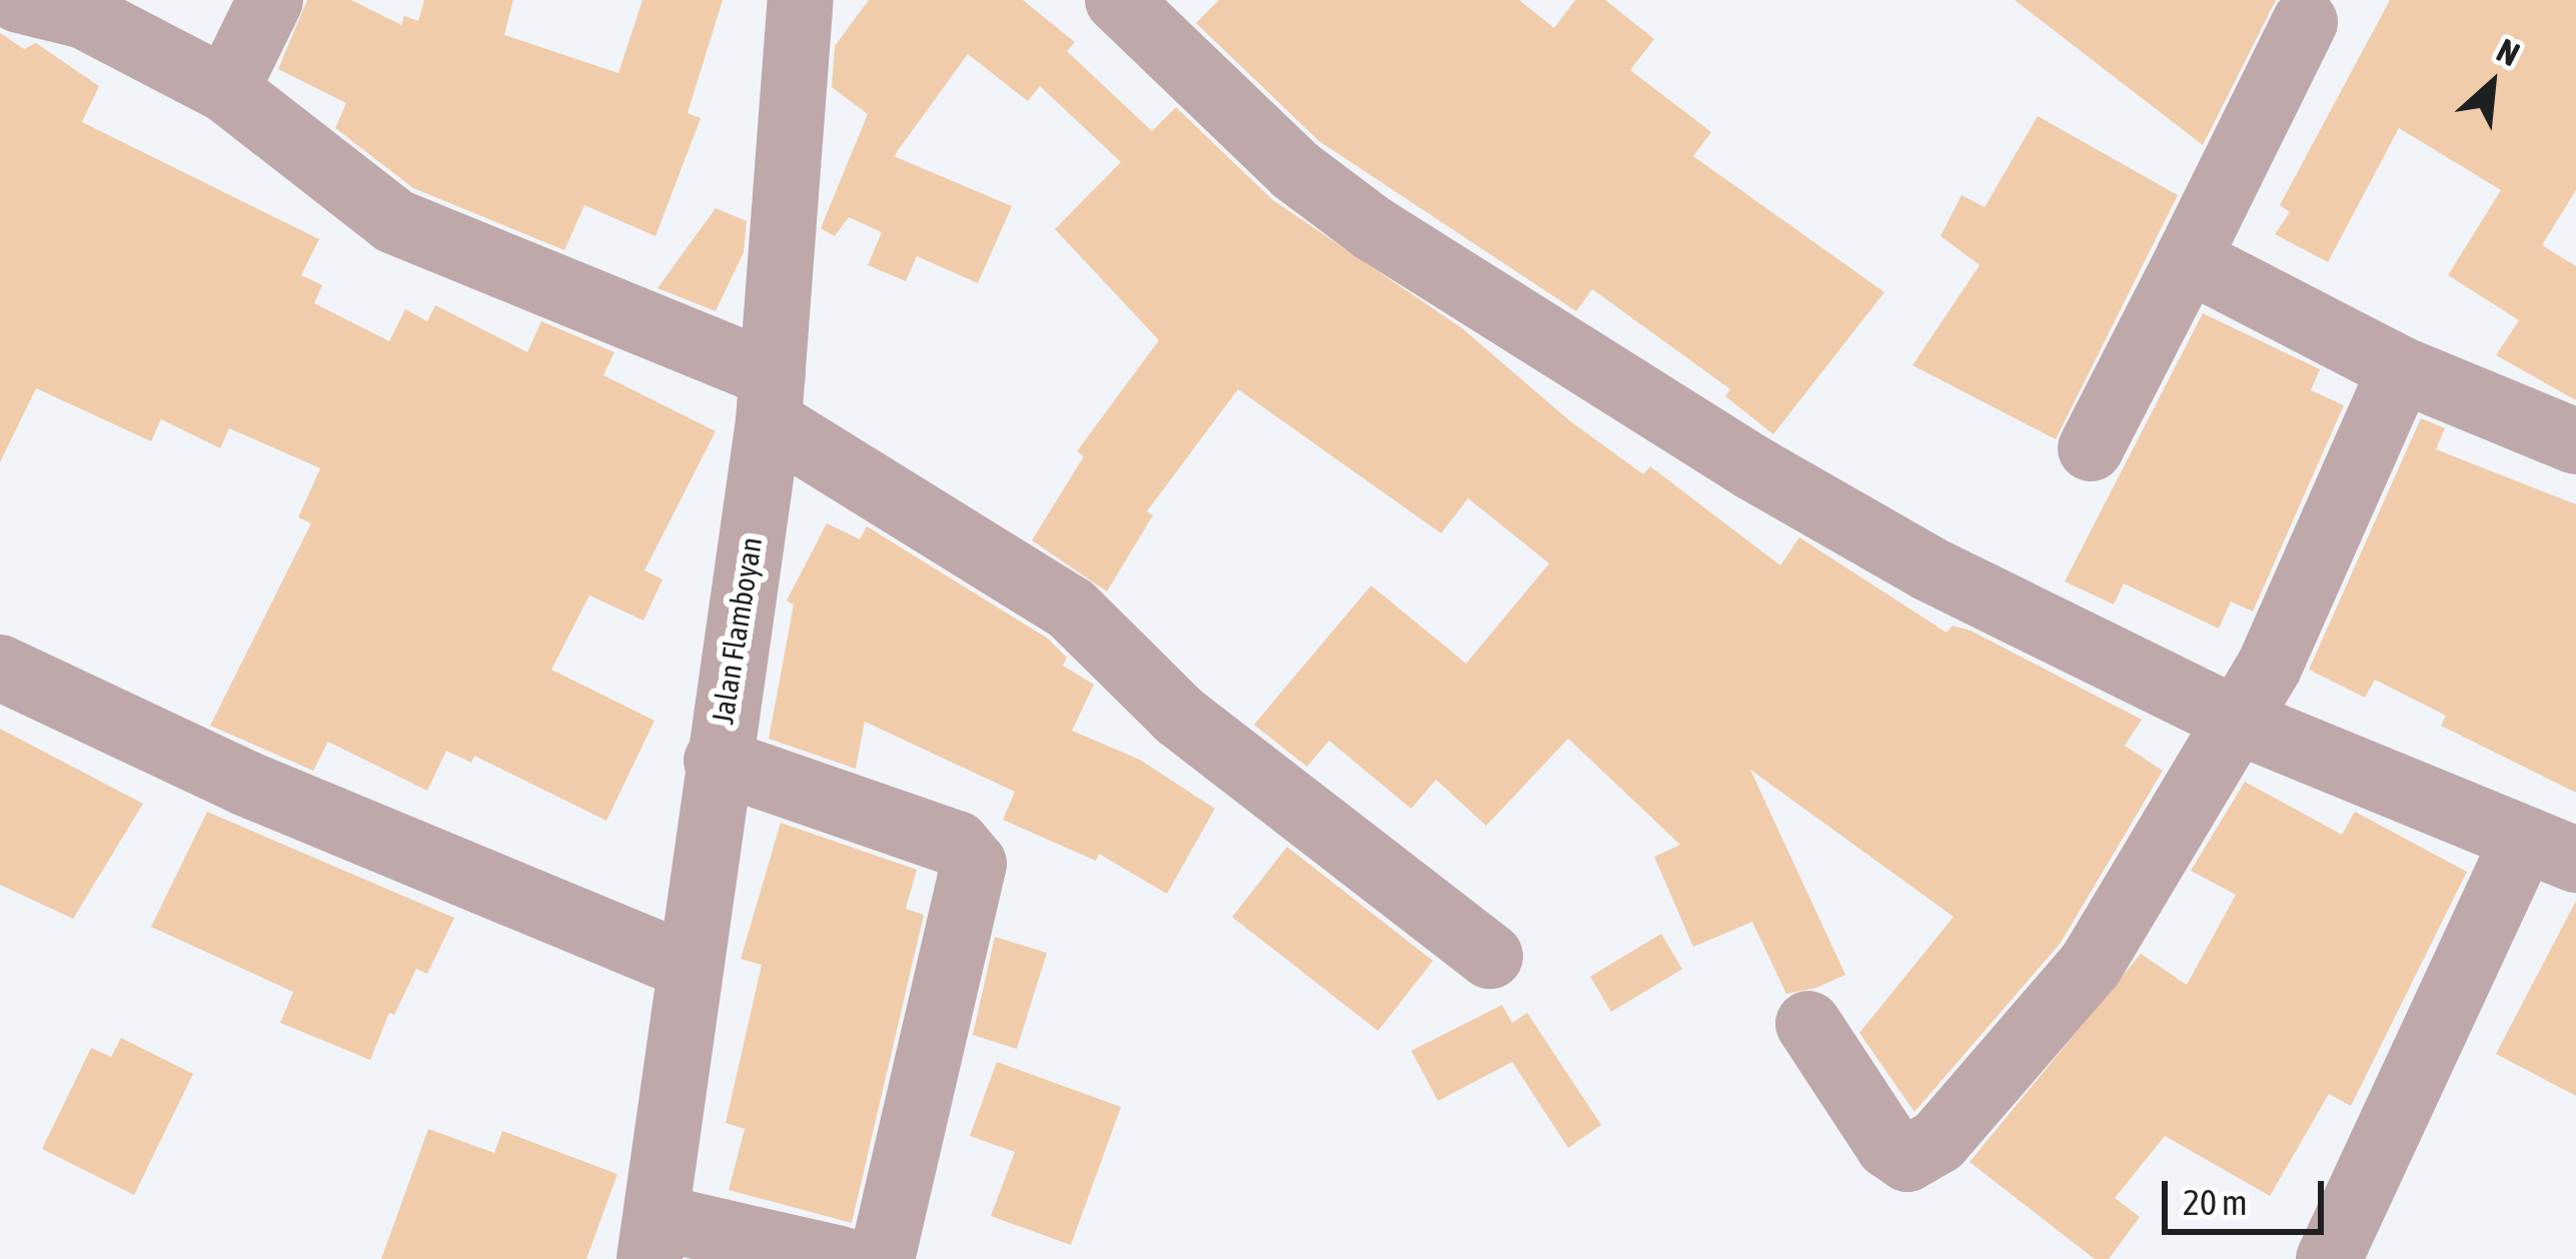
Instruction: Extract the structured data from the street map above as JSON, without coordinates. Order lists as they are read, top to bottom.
{
  "streets": {
    "street": ["Jalan Flamboyan"]
  },
  "scale_bar": "20 m",
  "north": "top right"
}
